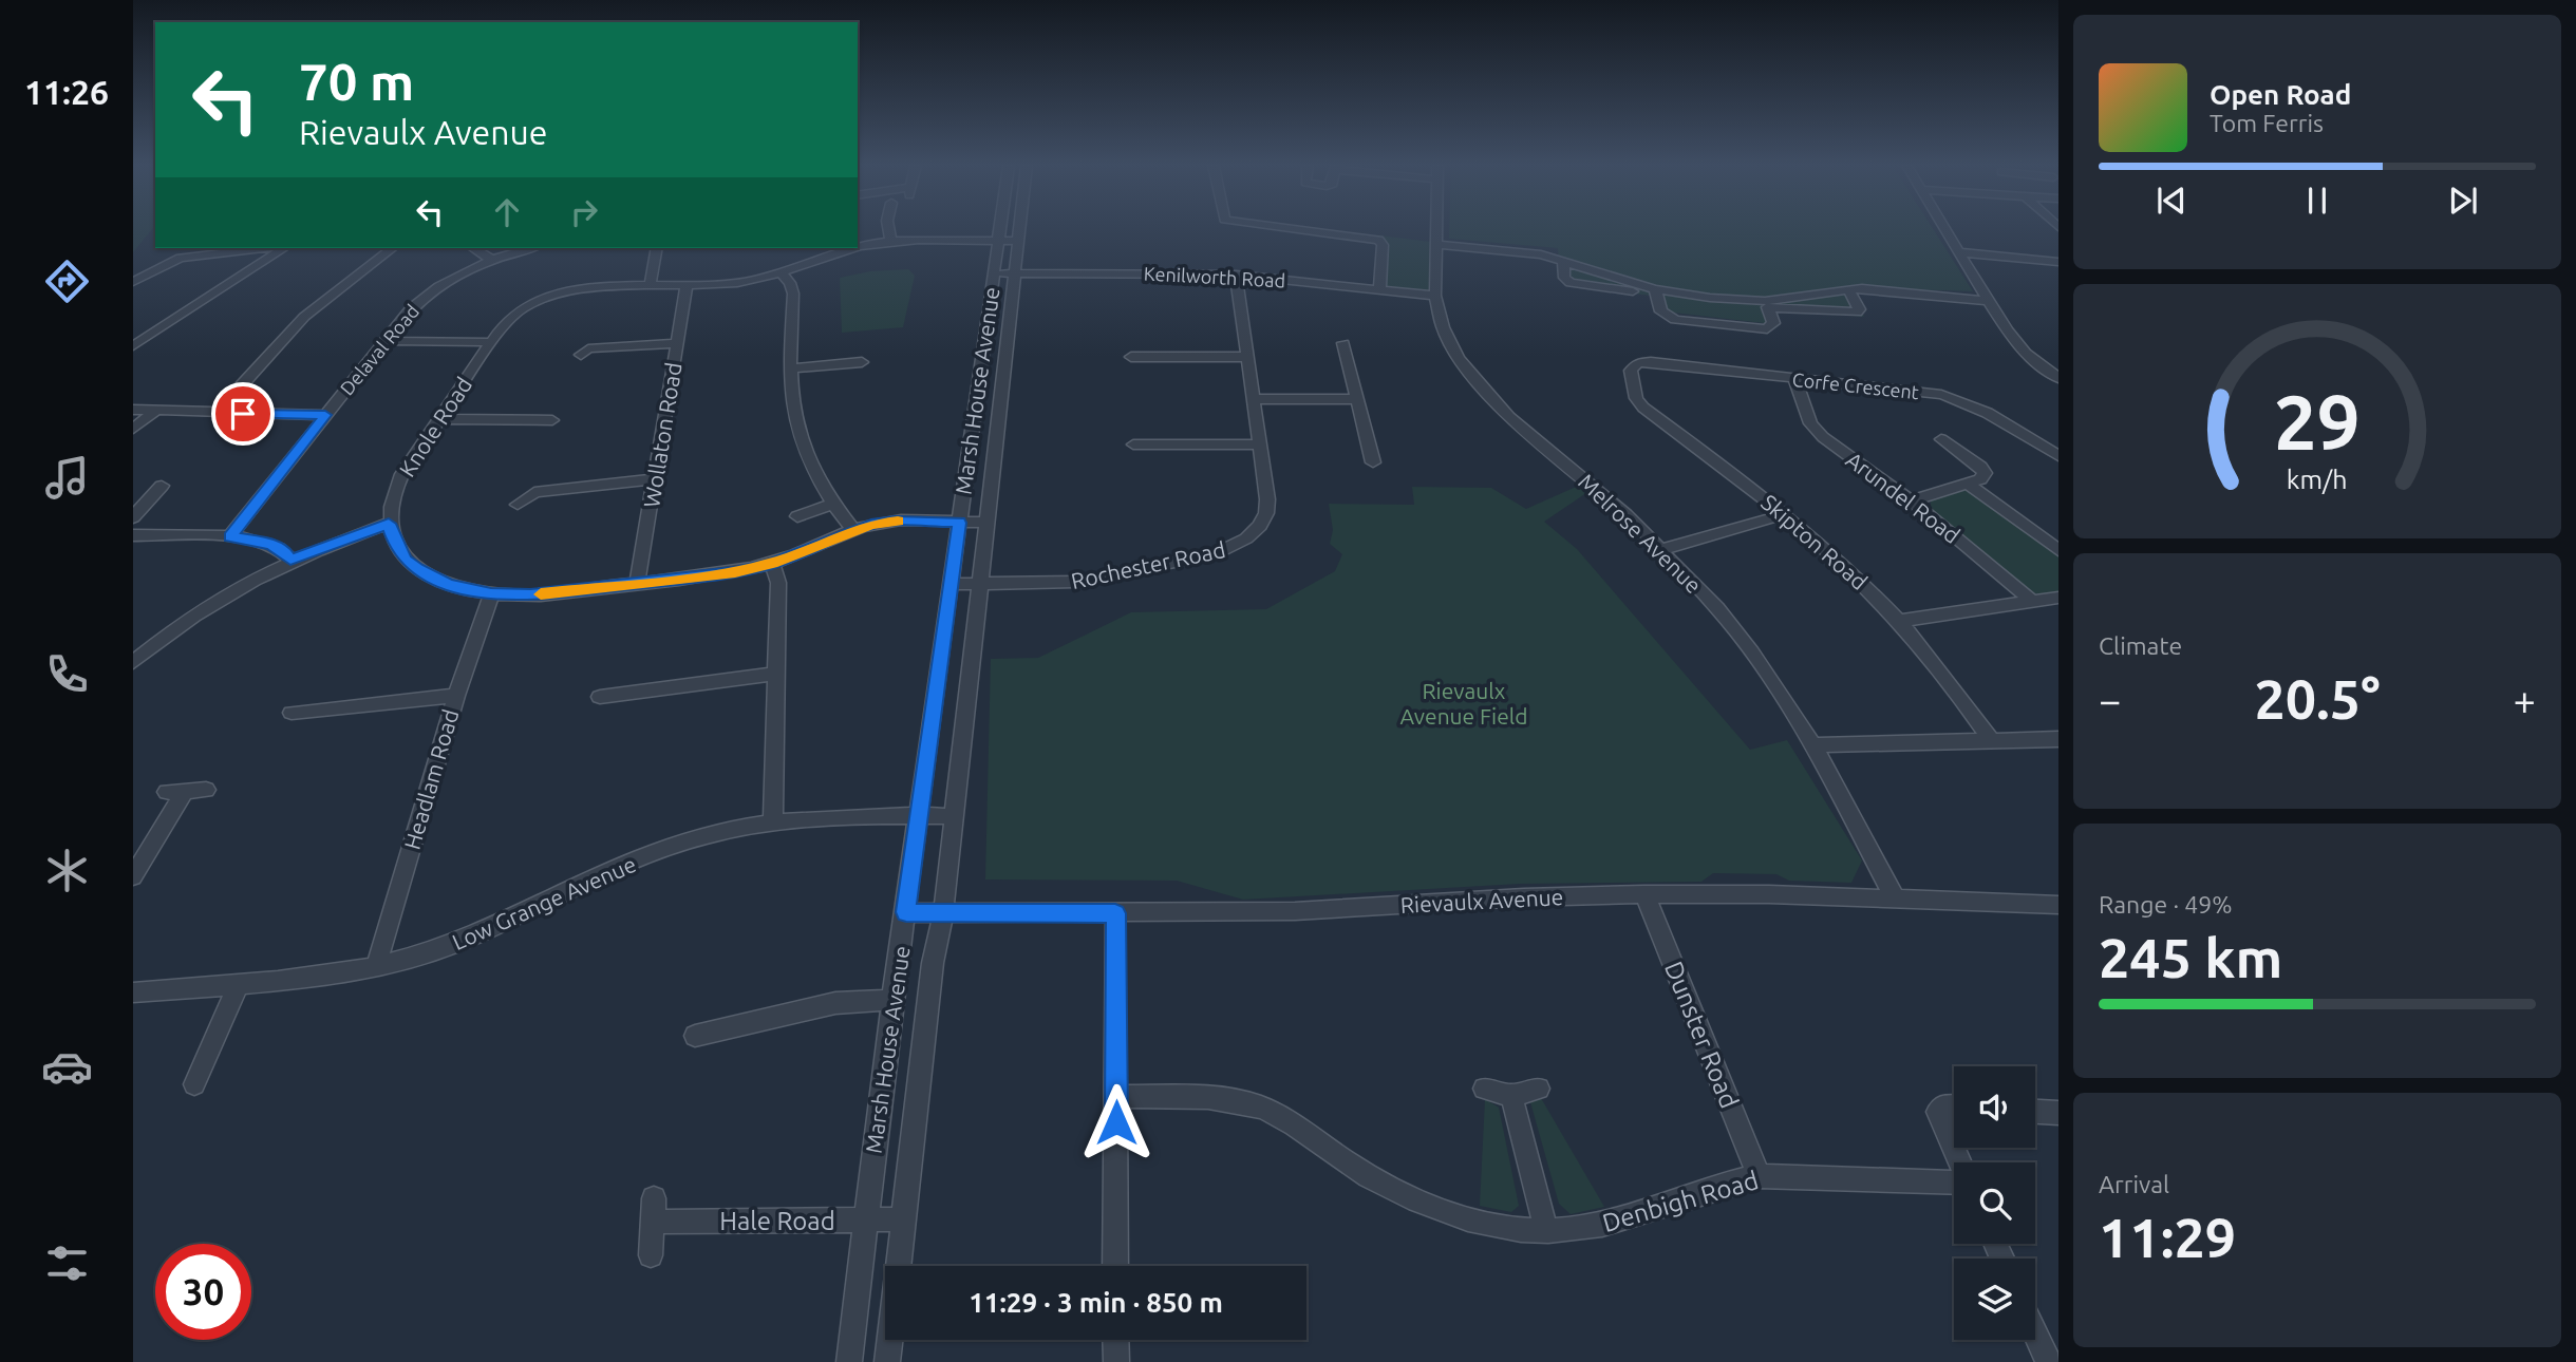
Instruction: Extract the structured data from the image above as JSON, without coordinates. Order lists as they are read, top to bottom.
{
  "streets": {
    "street": [
      "Kenilworth Road",
      "Delaval Road",
      "Corfe Crescent",
      "Marsh House Avenue",
      "Knole Road",
      "Wollaton Road",
      "Arundel Road",
      "Melrose Avenue",
      "Skipton Road",
      "Rochester Road",
      "Headlam Road",
      "Rievaulx Avenue",
      "Low Grange Avenue",
      "Dunster Road",
      "Denbigh Road",
      "Hale Road"
    ]
  },
  "crossings": [
    ["Kenilworth Road", "Marsh House Avenue"],
    ["Kenilworth Road", "Melrose Avenue"],
    ["Kenilworth Road", "Rochester Road"],
    ["Corfe Crescent", "Arundel Road"],
    ["Corfe Crescent", "Skipton Road"],
    ["Marsh House Avenue", "Knole Road"],
    ["Marsh House Avenue", "Rochester Road"],
    ["Marsh House Avenue", "Rievaulx Avenue"],
    ["Marsh House Avenue", "Low Grange Avenue"],
    ["Marsh House Avenue", "Hale Road"],
    ["Knole Road", "Wollaton Road"],
    ["Melrose Avenue", "Rievaulx Avenue"],
    ["Headlam Road", "Low Grange Avenue"],
    ["Rievaulx Avenue", "Dunster Road"],
    ["Dunster Road", "Denbigh Road"]
  ],
  "parks": ["Rievaulx Avenue Field"],
  "page": {
    "tabs": "11:26",
    "turn": ["70 m", "Rievaulx Avenue"],
    "song": ["Open Road", "Tom Ferris"],
    "tile": [
      "Climate",
      ["Range · 49%", "245 km"],
      ["Arrival", "11:29"]
    ],
    "heat": ["−", "20.5°", "+"],
    "limit": "30",
    "trip": "11:29 · 3 min · 850 m",
    "gauge": ["29", "km/h"]
  }
}
